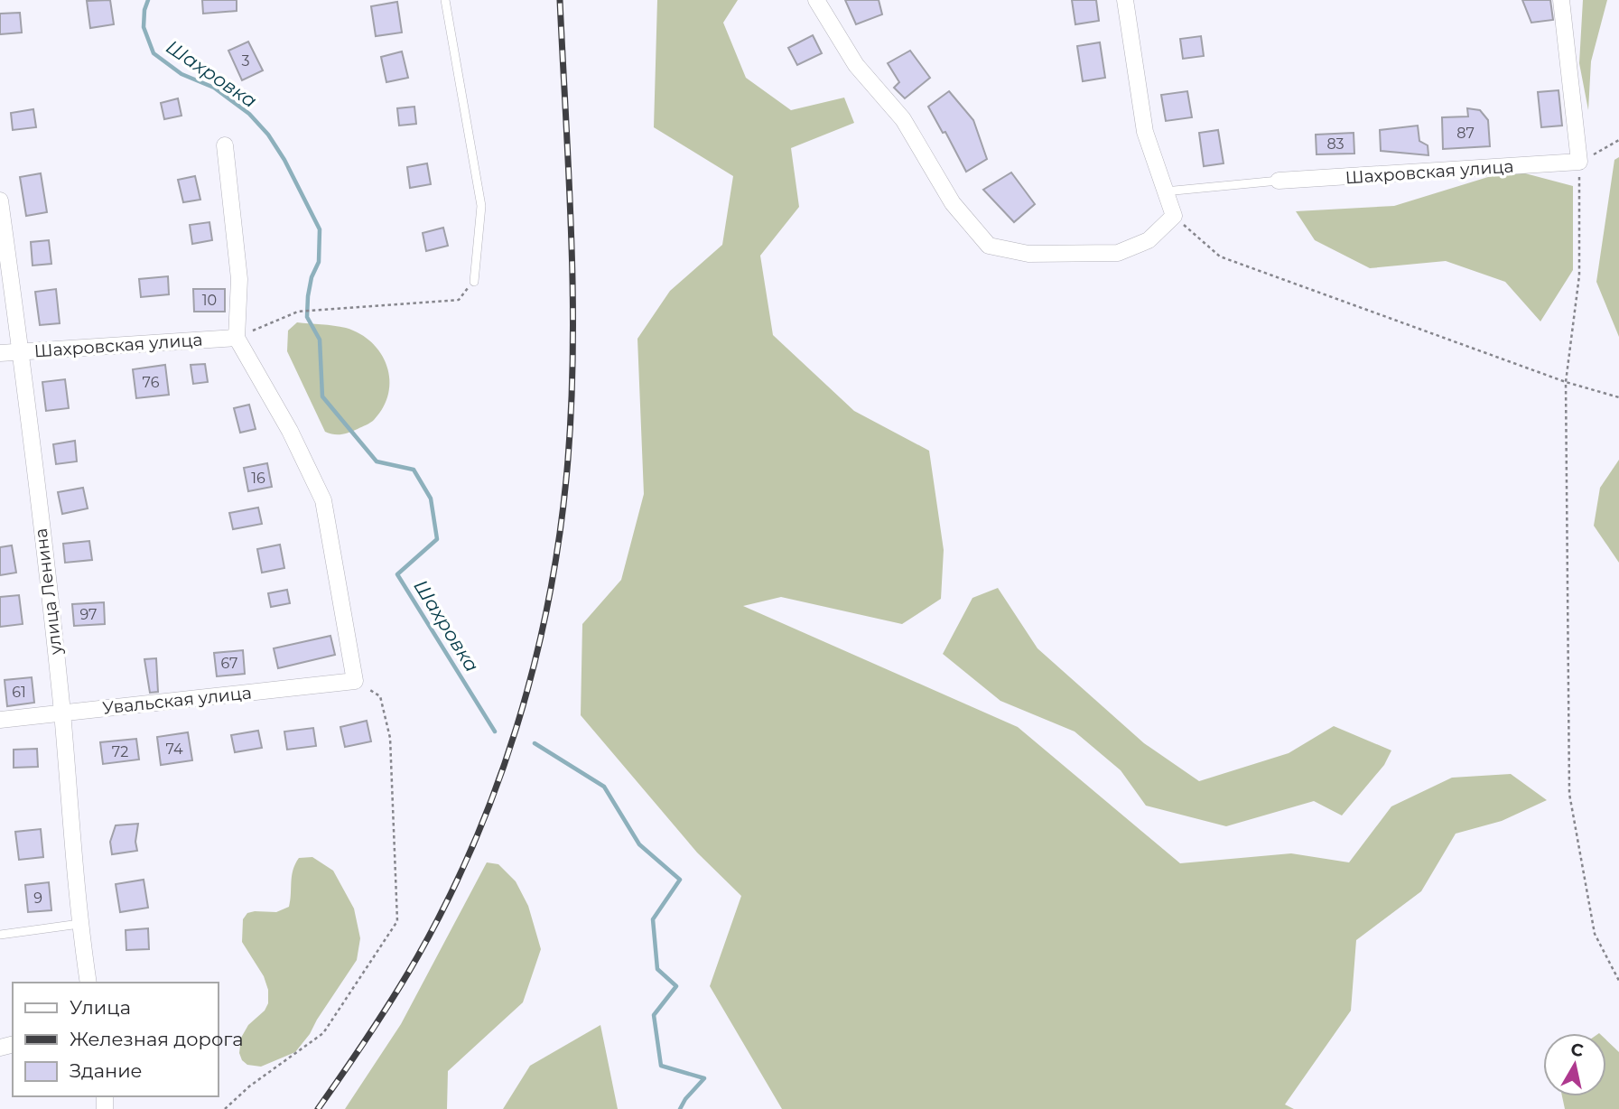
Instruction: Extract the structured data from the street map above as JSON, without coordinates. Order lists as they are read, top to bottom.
{
  "streets": {
    "street": ["Шахровская улица", "улица Ленина", "Увальская улица"]
  },
  "crossings": [
    ["Шахровская улица", "улица Ленина"],
    ["улица Ленина", "Увальская улица"]
  ],
  "water": ["Шахровка"],
  "house_numbers": [
    "3",
    "87",
    "83",
    "10",
    "76",
    "16",
    "97",
    "67",
    "61",
    "74",
    "72",
    "9"
  ],
  "legend": ["Улица", "Железная дорога", "Здание"],
  "north": "top"
}
